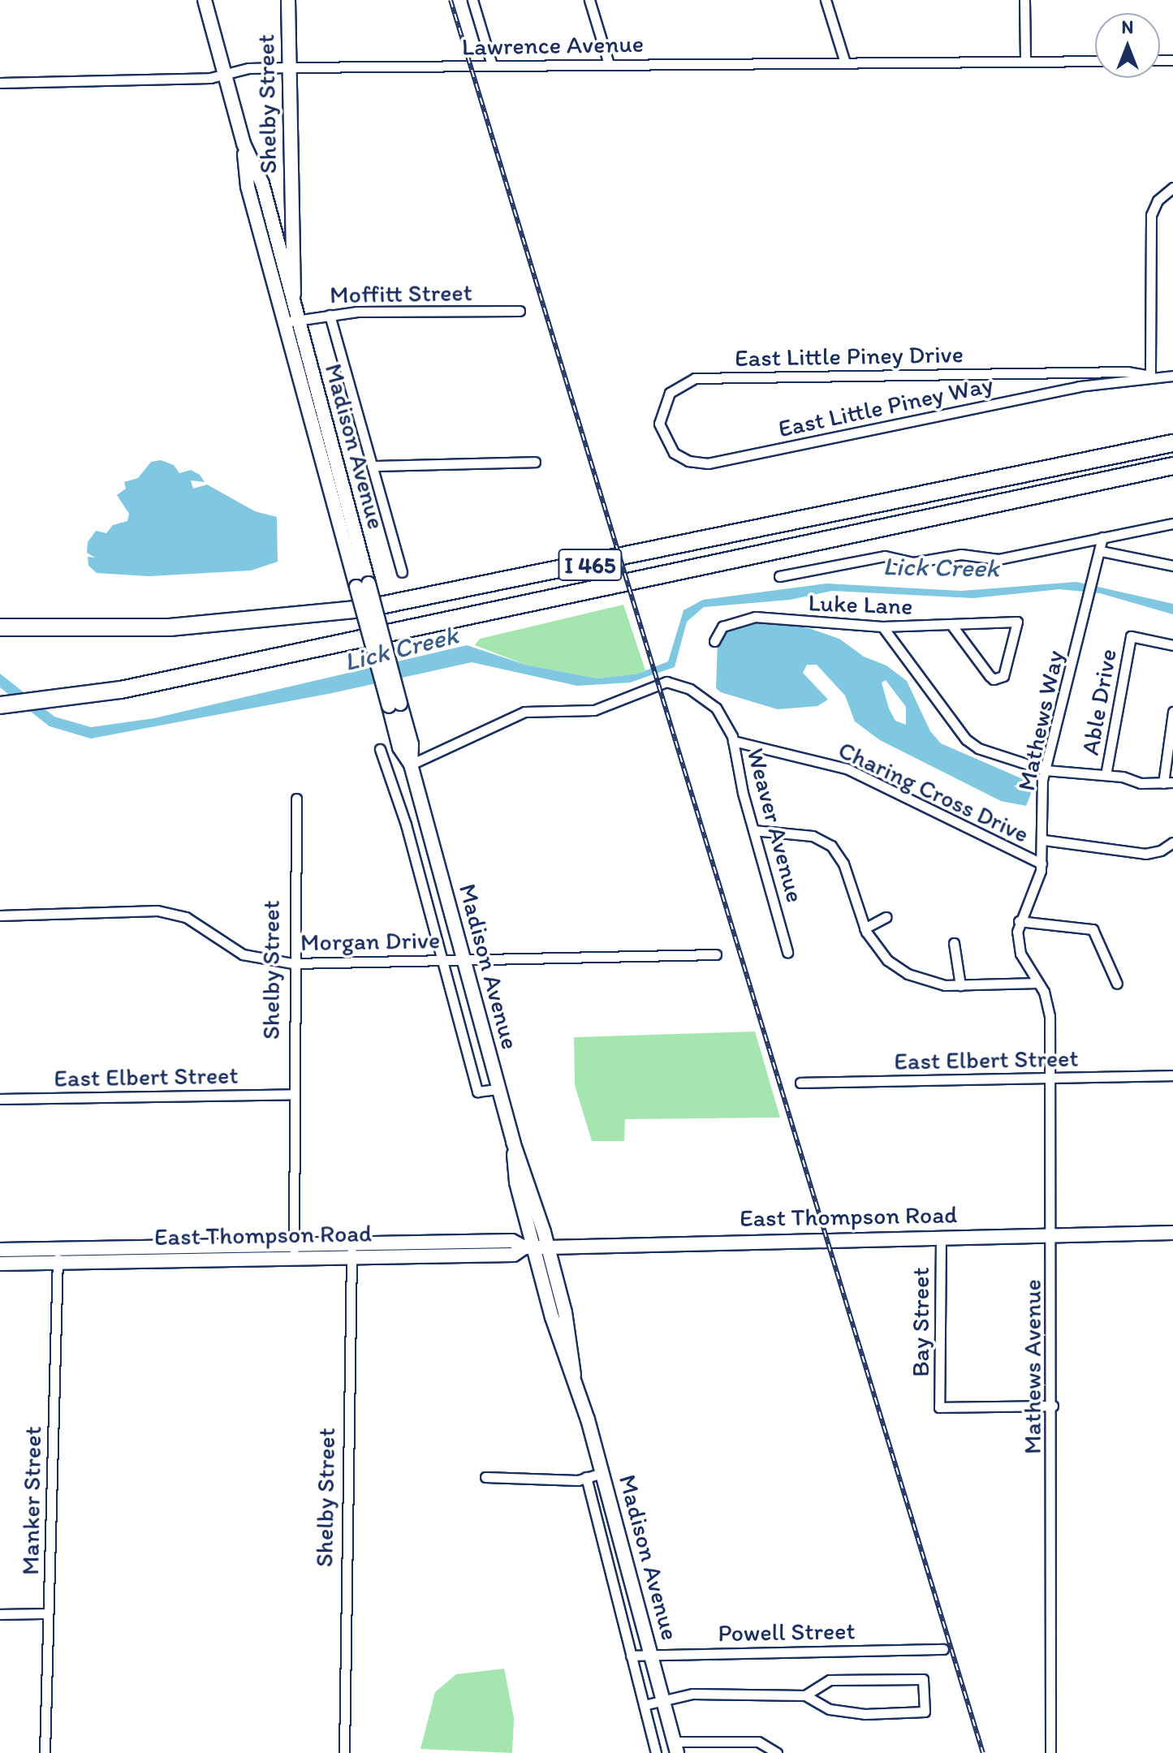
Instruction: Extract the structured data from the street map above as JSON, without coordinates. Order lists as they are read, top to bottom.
{
  "streets": {
    "highway": ["I 465"],
    "main road": ["Shelby Street", "Madison Avenue", "East Thompson Road"],
    "street": [
      "Lawrence Avenue",
      "Moffitt Street",
      "East Little Piney Drive",
      "East Little Piney Way",
      "Luke Lane",
      "Able Drive",
      "Mathews Way",
      "Charing Cross Drive",
      "Weaver Avenue",
      "Morgan Drive",
      "East Elbert Street",
      "Bay Street",
      "Mathews Avenue",
      "Manker Street",
      "Powell Street"
    ]
  },
  "crossings": [
    ["Lawrence Avenue", "Shelby Street"],
    ["Lawrence Avenue", "Madison Avenue"],
    ["Shelby Street", "Madison Avenue"],
    ["Shelby Street", "Morgan Drive"],
    ["Shelby Street", "East Elbert Street"],
    ["Shelby Street", "East Thompson Road"],
    ["Moffitt Street", "Madison Avenue"],
    ["East Little Piney Drive", "East Little Piney Way"],
    ["Madison Avenue", "Weaver Avenue"],
    ["Madison Avenue", "Morgan Drive"],
    ["Madison Avenue", "East Thompson Road"],
    ["Madison Avenue", "Powell Street"],
    ["Mathews Way", "Charing Cross Drive"],
    ["Mathews Way", "Mathews Avenue"],
    ["Charing Cross Drive", "Weaver Avenue"],
    ["East Elbert Street", "Mathews Avenue"],
    ["East Thompson Road", "Bay Street"],
    ["East Thompson Road", "Mathews Avenue"],
    ["East Thompson Road", "Manker Street"],
    ["Bay Street", "Mathews Avenue"]
  ],
  "water": ["Lick Creek"],
  "north": "top"
}
